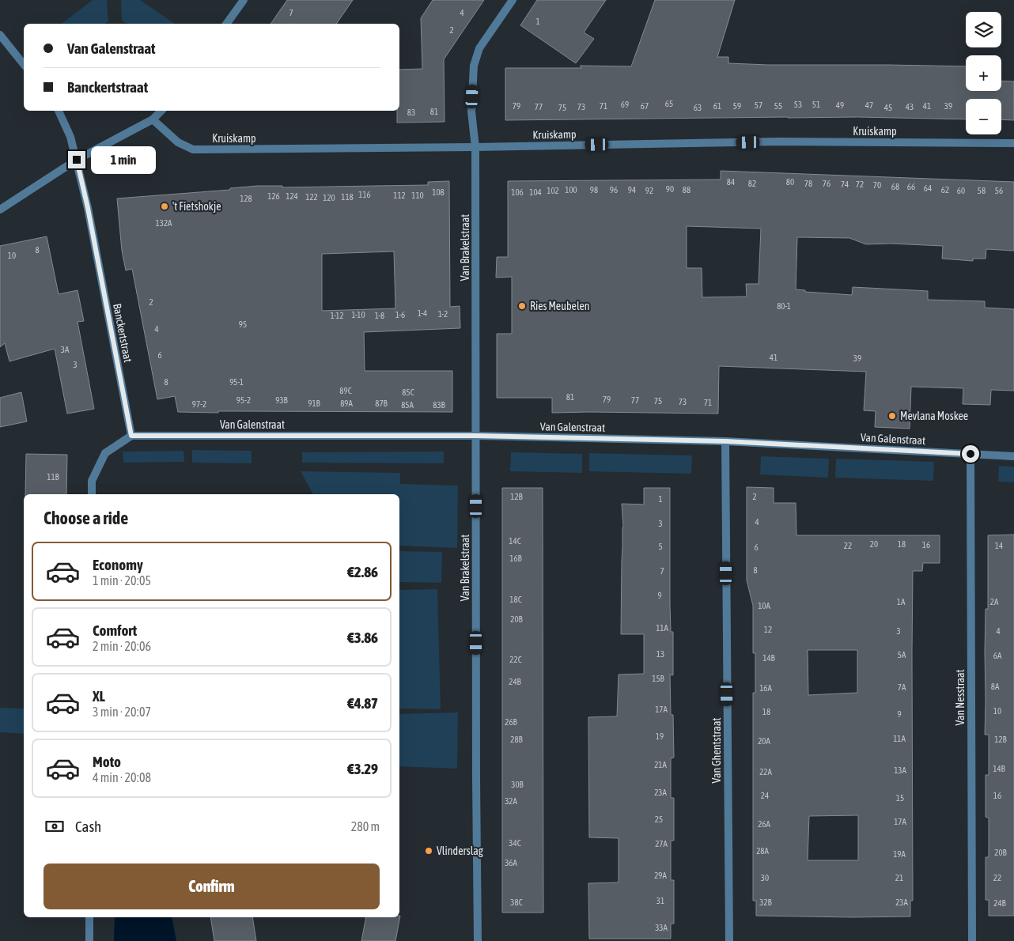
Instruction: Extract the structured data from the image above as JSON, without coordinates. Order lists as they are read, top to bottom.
{
  "streets": {
    "street": [
      "Kruiskamp",
      "Van Brakelstraat",
      "Banckertstraat",
      "Van Galenstraat",
      "Van Nesstraat",
      "Van Ghentstraat"
    ]
  },
  "crossings": [
    ["Kruiskamp", "Van Brakelstraat"],
    ["Van Brakelstraat", "Van Galenstraat"],
    ["Banckertstraat", "Van Galenstraat"],
    ["Van Galenstraat", "Van Nesstraat"],
    ["Van Galenstraat", "Van Ghentstraat"]
  ],
  "places": [
    "'t Fietshokje",
    "Ries Meubelen",
    "Mevlana Moskee",
    "Vlinderslag"
  ],
  "house_numbers": [
    "7",
    "4",
    "1",
    "2",
    "65",
    "69",
    "53",
    "51",
    "57",
    "49",
    "47",
    "79",
    "71",
    "67",
    "61",
    "59",
    "55",
    "41",
    "39",
    "77",
    "73",
    "43",
    "75",
    "63",
    "45",
    "81",
    "83",
    "84",
    "80",
    "82",
    "78",
    "76",
    "74",
    "72",
    "70",
    "68",
    "66",
    "64",
    "90",
    "100",
    "98",
    "96",
    "94",
    "88",
    "62",
    "102",
    "92",
    "60",
    "58",
    "56",
    "108",
    "106",
    "104",
    "116",
    "112",
    "110",
    "126",
    "124",
    "122",
    "118",
    "120",
    "128",
    "132A",
    "8",
    "10",
    "2",
    "80-1",
    "1-4",
    "1-2",
    "1-10",
    "1-6",
    "1-12",
    "1-8",
    "95",
    "4",
    "3A",
    "6",
    "41",
    "39",
    "3",
    "8",
    "95-1",
    "89C",
    "85C",
    "81",
    "79",
    "95-2",
    "93B",
    "77",
    "75",
    "73",
    "71",
    "91B",
    "89A",
    "87B",
    "97-2",
    "85A",
    "83B",
    "11B",
    "12B",
    "2",
    "1",
    "4",
    "3",
    "14C",
    "20",
    "18",
    "16",
    "22",
    "14",
    "5",
    "6",
    "16B",
    "8",
    "7",
    "9",
    "18C",
    "1A",
    "2A",
    "10A",
    "20B",
    "11A",
    "12",
    "3",
    "4",
    "13",
    "5A",
    "6A",
    "14B",
    "22C",
    "15B",
    "24B",
    "8A",
    "7A",
    "16A",
    "17A",
    "10",
    "18",
    "9",
    "26B",
    "19",
    "11A",
    "28B",
    "12B",
    "20A",
    "21A",
    "14B",
    "13A",
    "22A",
    "30B",
    "23A",
    "24",
    "16",
    "15",
    "32A",
    "25",
    "17A",
    "26A",
    "34C",
    "27A",
    "28A",
    "20B",
    "19A",
    "36A",
    "29A",
    "30",
    "21",
    "22",
    "31",
    "38C",
    "32B",
    "23A",
    "24B",
    "33A"
  ],
  "page": {
    "map_buttons": ["+", "−"],
    "banner": ["Van Galenstraat", "Banckertstraat"],
    "bubble": "1 min",
    "heading": "Choose a ride",
    "list": [
      {
        "name": "Economy",
        "note": "1 min · 20:05",
        "value": "€2.86"
      },
      {
        "name": "Comfort",
        "note": "2 min · 20:06",
        "value": "€3.86"
      },
      {
        "name": "XL",
        "note": "3 min · 20:07",
        "value": "€4.87"
      },
      {
        "name": "Moto",
        "note": "4 min · 20:08",
        "value": "€3.29"
      }
    ],
    "pay": ["Cash", "280 m"],
    "buttons": "Confirm"
  }
}
